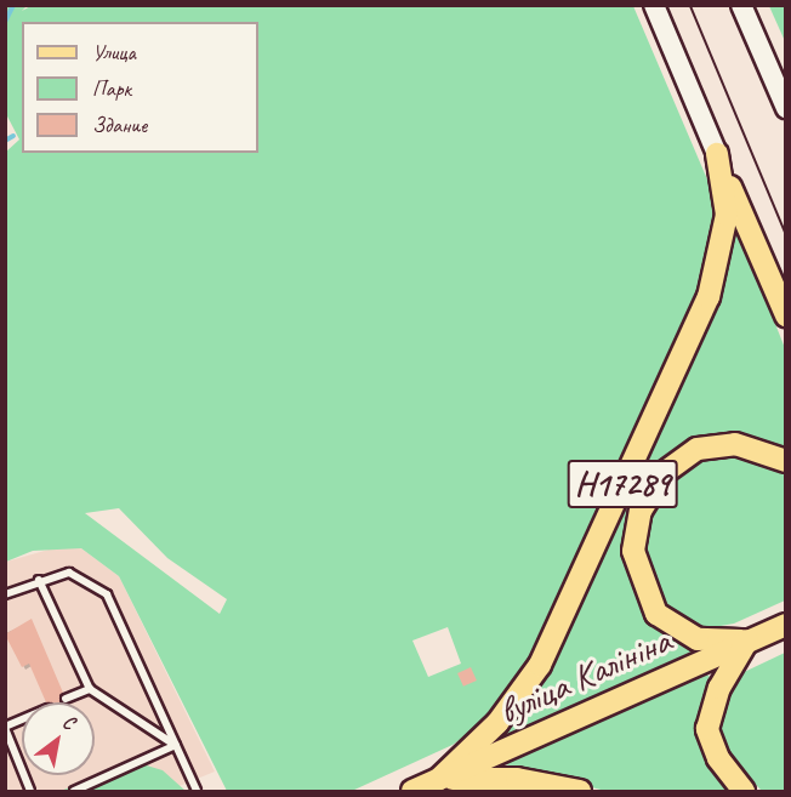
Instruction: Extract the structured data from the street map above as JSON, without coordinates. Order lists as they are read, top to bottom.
{
  "streets": {
    "main road": ["Н17289", "вуліца Калініна"]
  },
  "crossings": [
    ["Н17289", "вуліца Калініна"]
  ],
  "legend": ["Улица", "Парк", "Здание"],
  "north": "top right"
}
